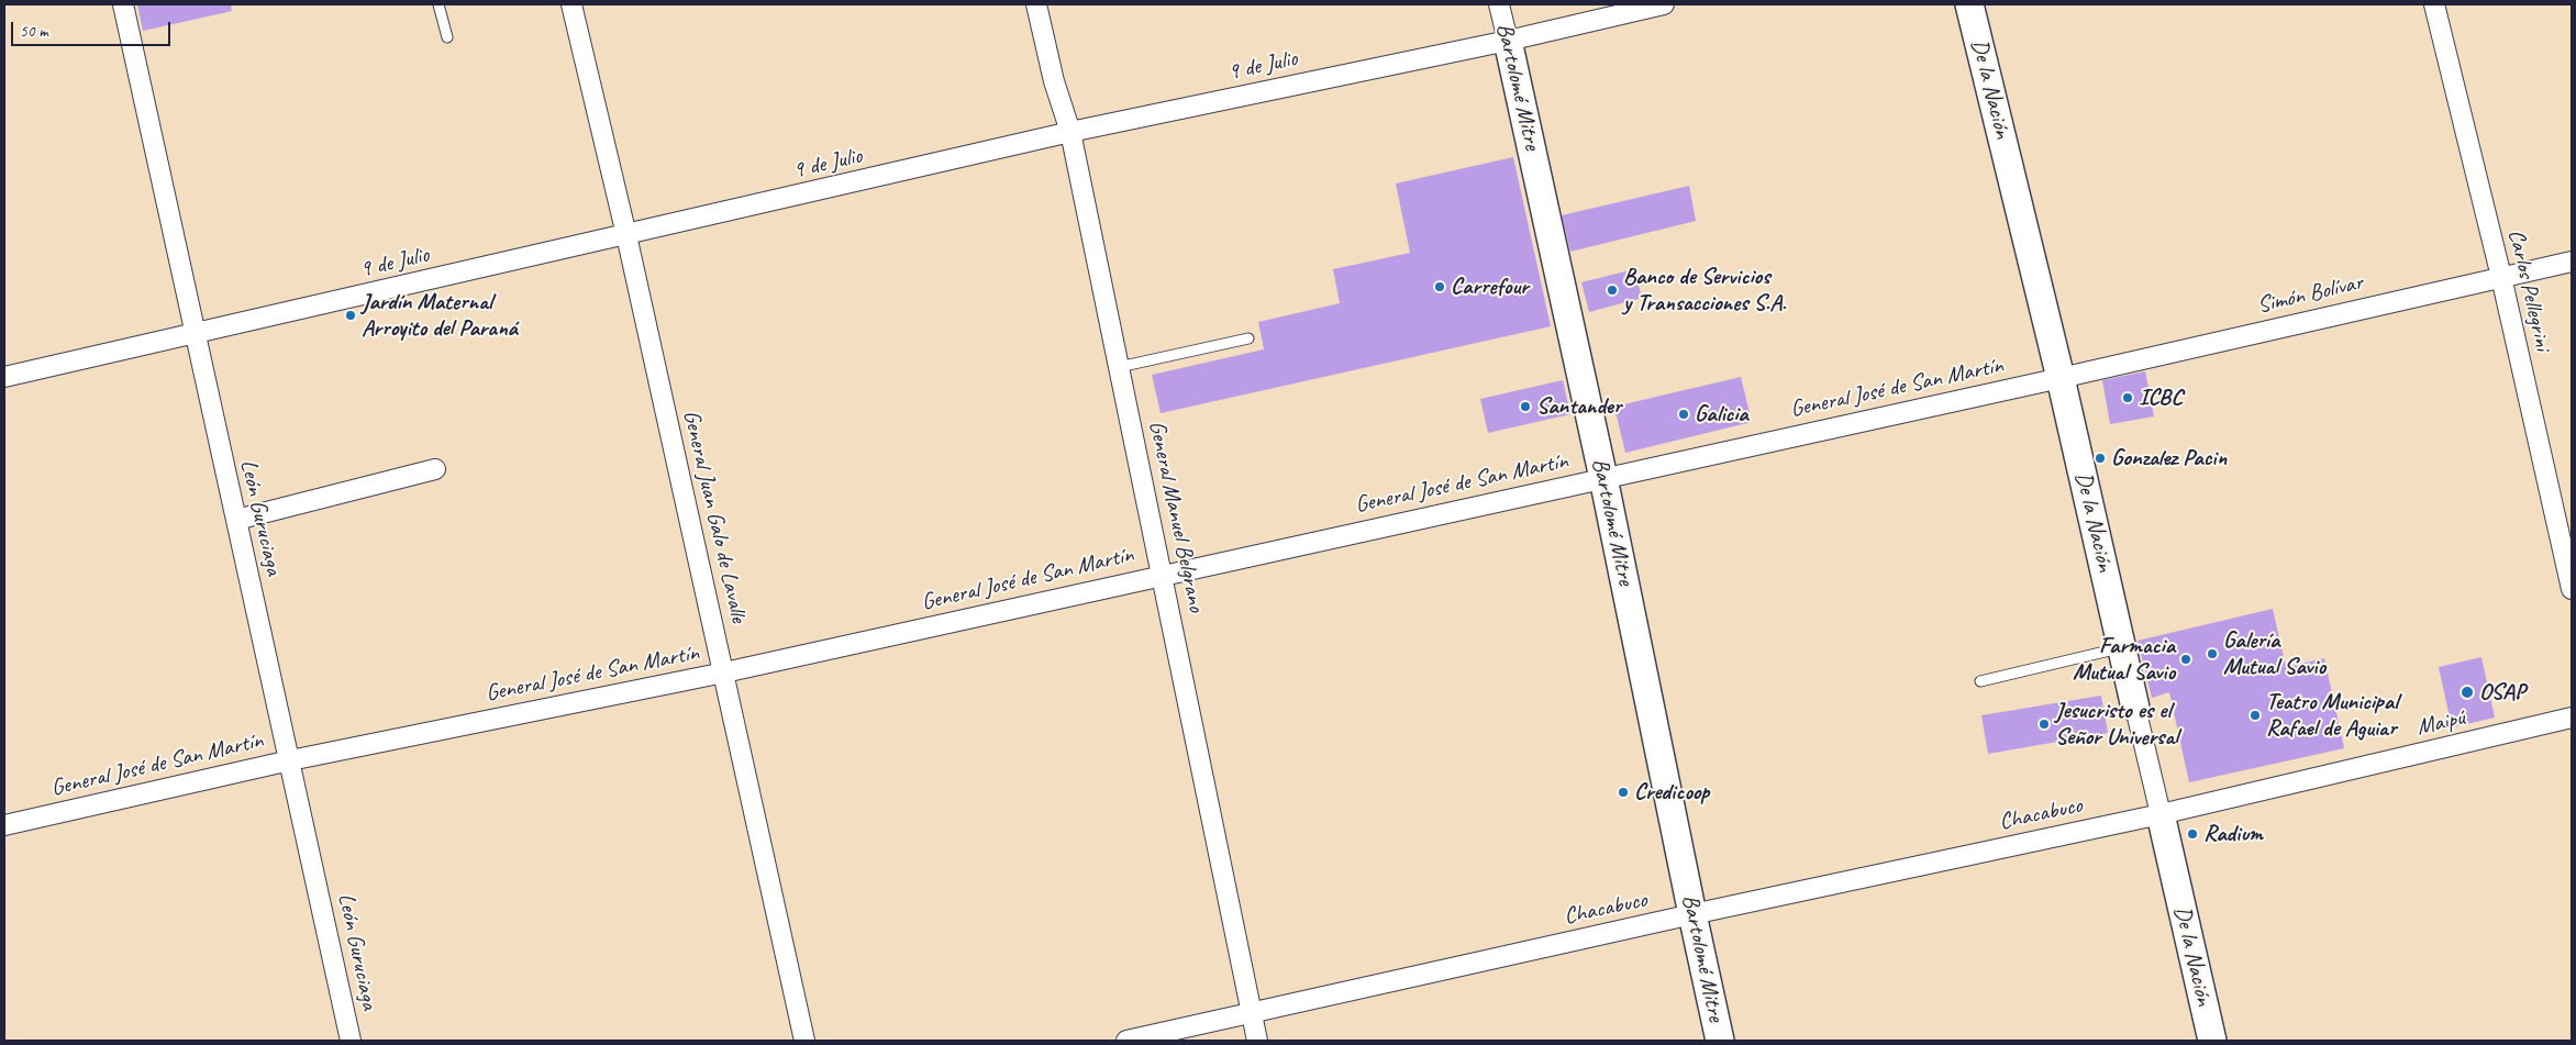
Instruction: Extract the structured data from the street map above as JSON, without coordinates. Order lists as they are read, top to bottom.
{
  "streets": {
    "street": [
      "9 de Julio",
      "Bartolomé Mitre",
      "De la Nación",
      "Carlos Pellegrini",
      "Simón Bolívar",
      "General José de San Martín",
      "General Juan Galo de Lavalle",
      "General Manuel Belgrano",
      "León Guruciaga",
      "Maipú",
      "Chacabuco"
    ]
  },
  "crossings": [
    ["9 de Julio", "Bartolomé Mitre"],
    ["9 de Julio", "General Juan Galo de Lavalle"],
    ["9 de Julio", "General Manuel Belgrano"],
    ["9 de Julio", "León Guruciaga"],
    ["Bartolomé Mitre", "General José de San Martín"],
    ["Bartolomé Mitre", "Chacabuco"],
    ["De la Nación", "Simón Bolívar"],
    ["De la Nación", "General José de San Martín"],
    ["De la Nación", "Maipú"],
    ["De la Nación", "Chacabuco"],
    ["Carlos Pellegrini", "Simón Bolívar"],
    ["Simón Bolívar", "General José de San Martín"],
    ["General José de San Martín", "General Juan Galo de Lavalle"],
    ["General José de San Martín", "General Manuel Belgrano"],
    ["General José de San Martín", "León Guruciaga"],
    ["General Manuel Belgrano", "Chacabuco"],
    ["Maipú", "Chacabuco"]
  ],
  "places": [
    "Carrefour",
    "Banco de Servicios y Transacciones S.A.",
    "Jardín Maternal Arroyito del Paraná",
    "ICBC",
    "Santander",
    "Galicia",
    "Gonzalez Pacin",
    "Galería Mutual Savio",
    "Farmacia Mutual Savio",
    "OSAP",
    "Teatro Municipal Rafael de Aguiar",
    "Jesucristo es el Señor Universal",
    "Credicoop",
    "Radium"
  ],
  "scale_bar": "50 m"
}
